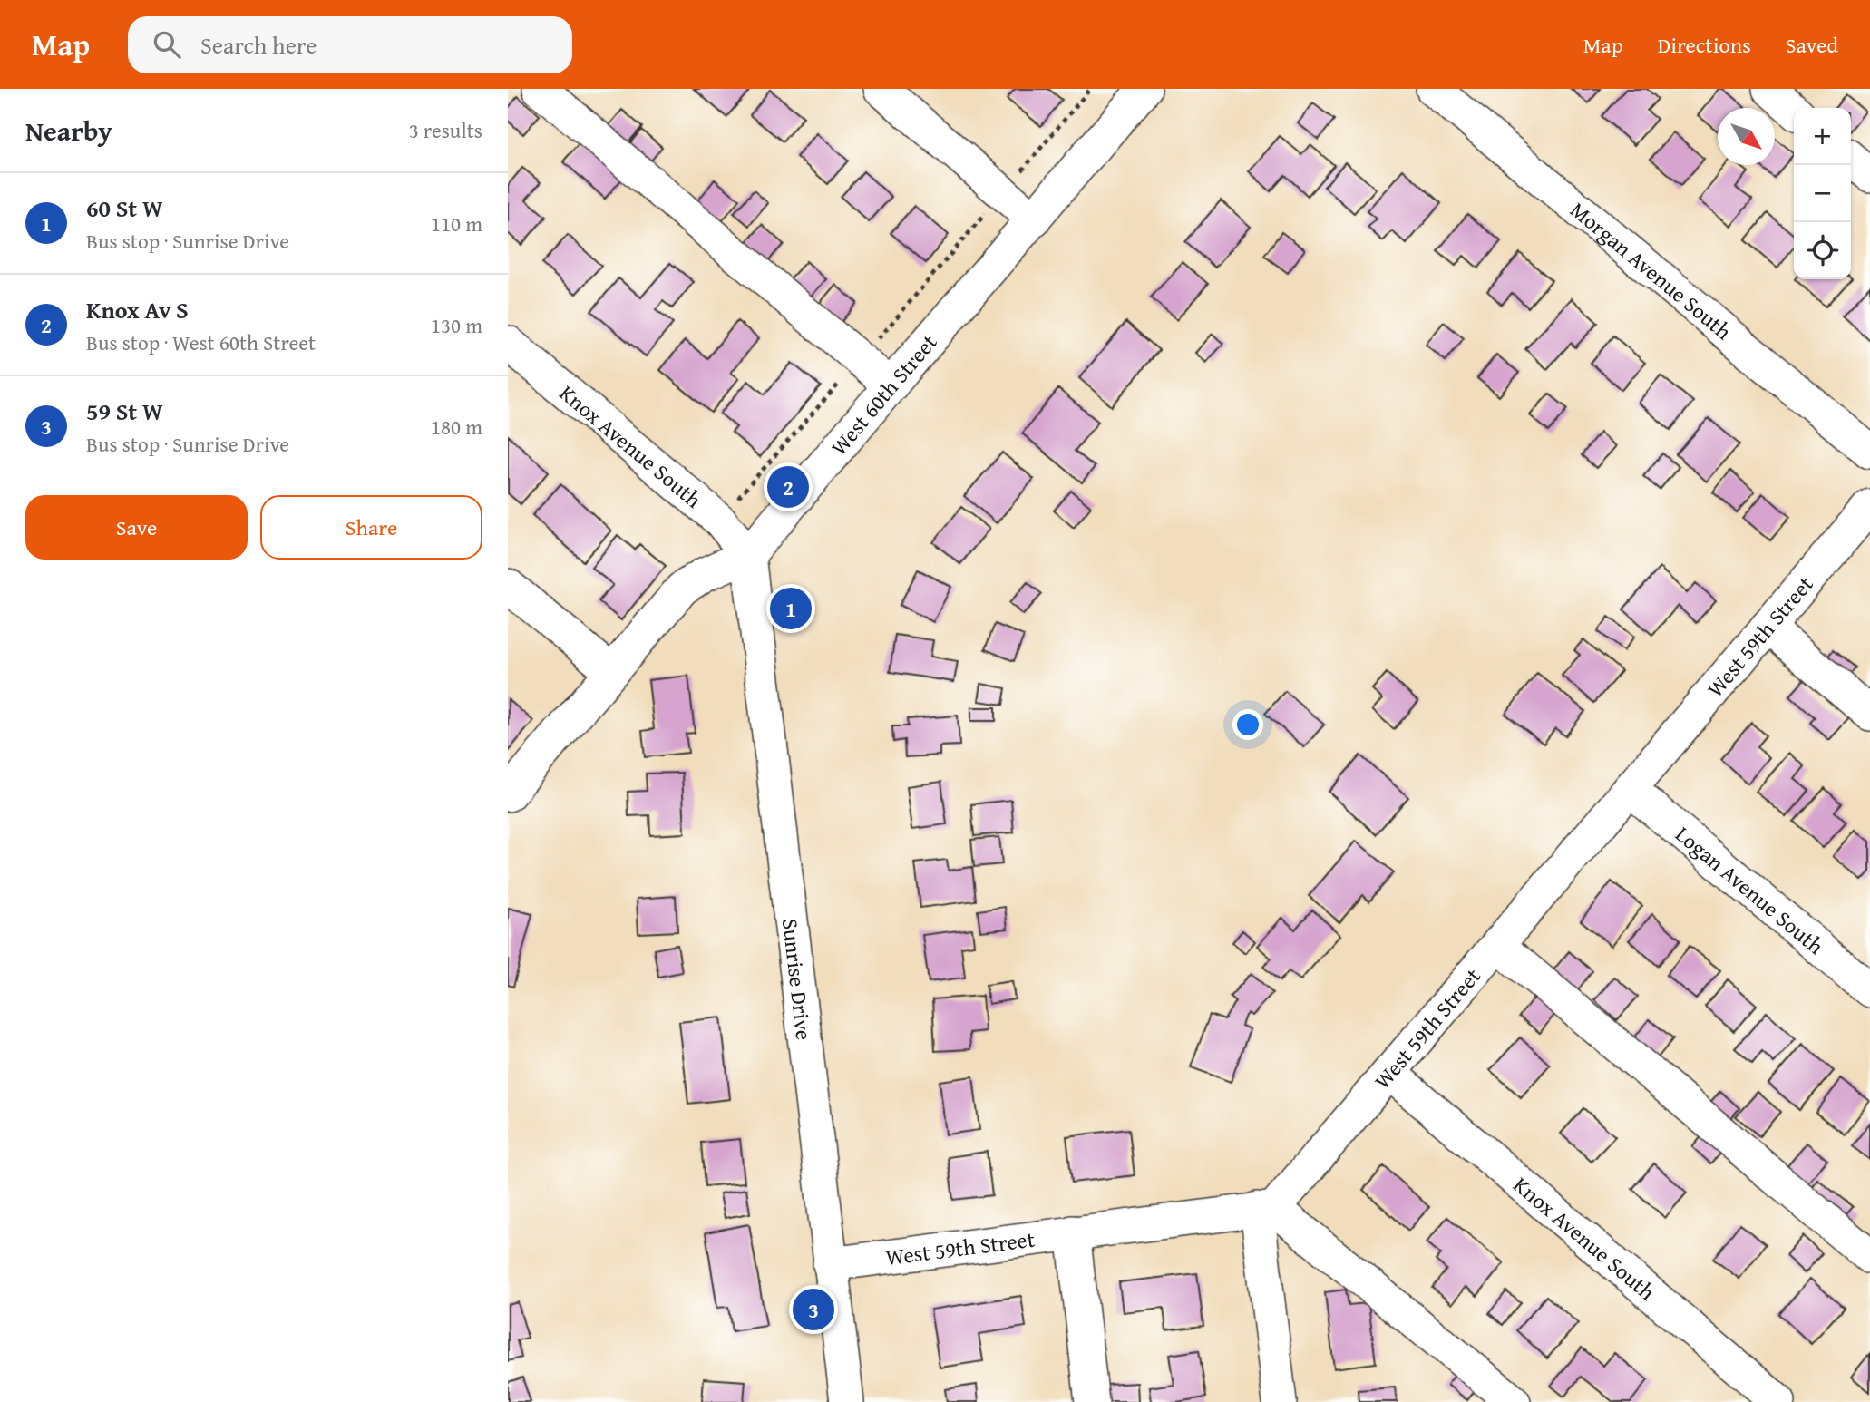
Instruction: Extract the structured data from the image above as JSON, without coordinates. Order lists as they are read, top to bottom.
{
  "streets": {
    "street": [
      "Morgan Avenue South",
      "West 60th Street",
      "Knox Avenue South",
      "West 59th Street",
      "Logan Avenue South",
      "Sunrise Drive"
    ]
  },
  "crossings": [
    ["West 60th Street", "Knox Avenue South"],
    ["West 60th Street", "Sunrise Drive"],
    ["Knox Avenue South", "West 59th Street"],
    ["Knox Avenue South", "Sunrise Drive"],
    ["West 59th Street", "Logan Avenue South"],
    ["West 59th Street", "Sunrise Drive"]
  ],
  "north": "bottom right",
  "page": {
    "header": "Map",
    "search": "Search here",
    "nav": ["Map", "Directions", "Saved"],
    "heading": ["Nearby", "3 results"],
    "map_buttons": ["+", "−"],
    "list": [
      {
        "mark": "1",
        "name": "60 St W",
        "note": "Bus stop · Sunrise Drive",
        "value": "110 m"
      },
      {
        "mark": "2",
        "name": "Knox Av S",
        "note": "Bus stop · West 60th Street",
        "value": "130 m"
      },
      {
        "mark": "3",
        "name": "59 St W",
        "note": "Bus stop · Sunrise Drive",
        "value": "180 m"
      }
    ],
    "pins": ["2", "1", "3"],
    "buttons": ["Save", "Share"]
  }
}
